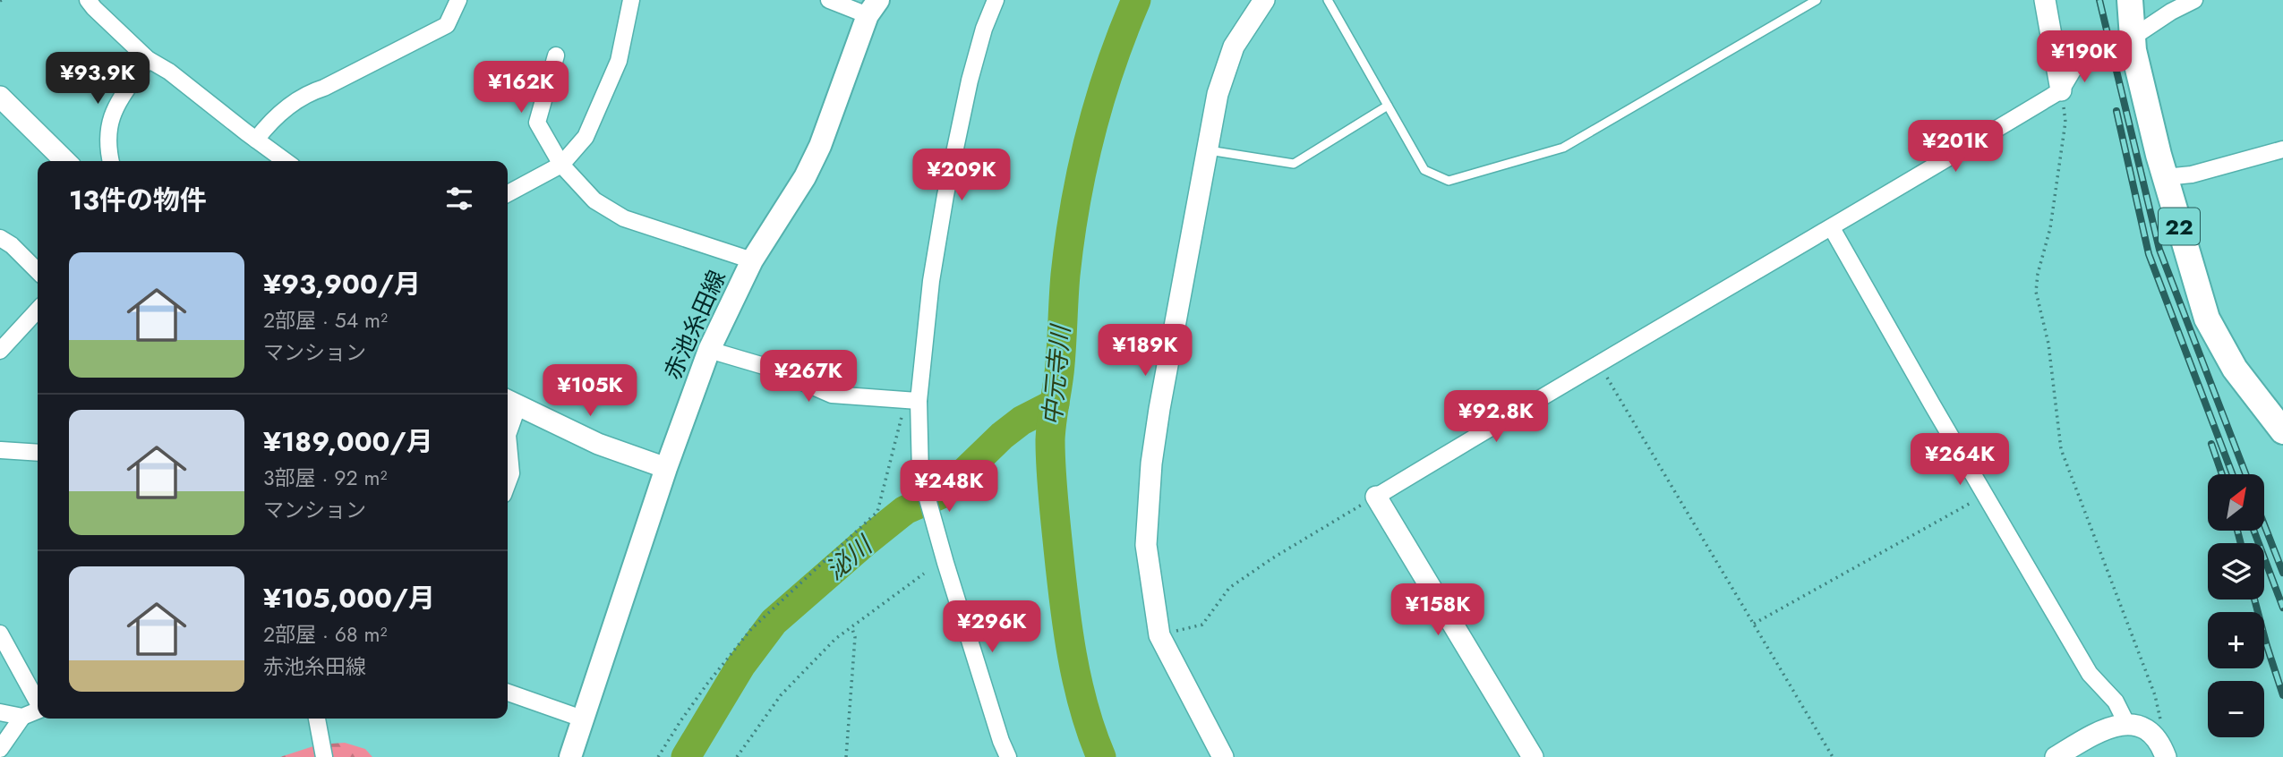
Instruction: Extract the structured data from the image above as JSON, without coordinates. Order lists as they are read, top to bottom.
{
  "streets": {
    "main road": ["22", "赤池糸田線"]
  },
  "water": ["中元寺川", "泌川"],
  "north": "top right",
  "page": {
    "price": [
      "¥190K",
      "¥93.9K",
      "¥162K",
      "¥201K",
      "¥209K",
      "¥189K",
      "¥267K",
      "¥105K",
      "¥92.8K",
      "¥264K",
      "¥248K",
      "¥158K",
      "¥296K"
    ],
    "heading": "13件の物件",
    "list": [
      {
        "name": "¥93,900/月",
        "note": "2部屋 · 54 m² · マンション"
      },
      {
        "name": "¥189,000/月",
        "note": "3部屋 · 92 m² · マンション"
      },
      {
        "name": "¥105,000/月",
        "note": "2部屋 · 68 m² · 赤池糸田線"
      }
    ],
    "map_buttons": ["+", "−"]
  }
}
